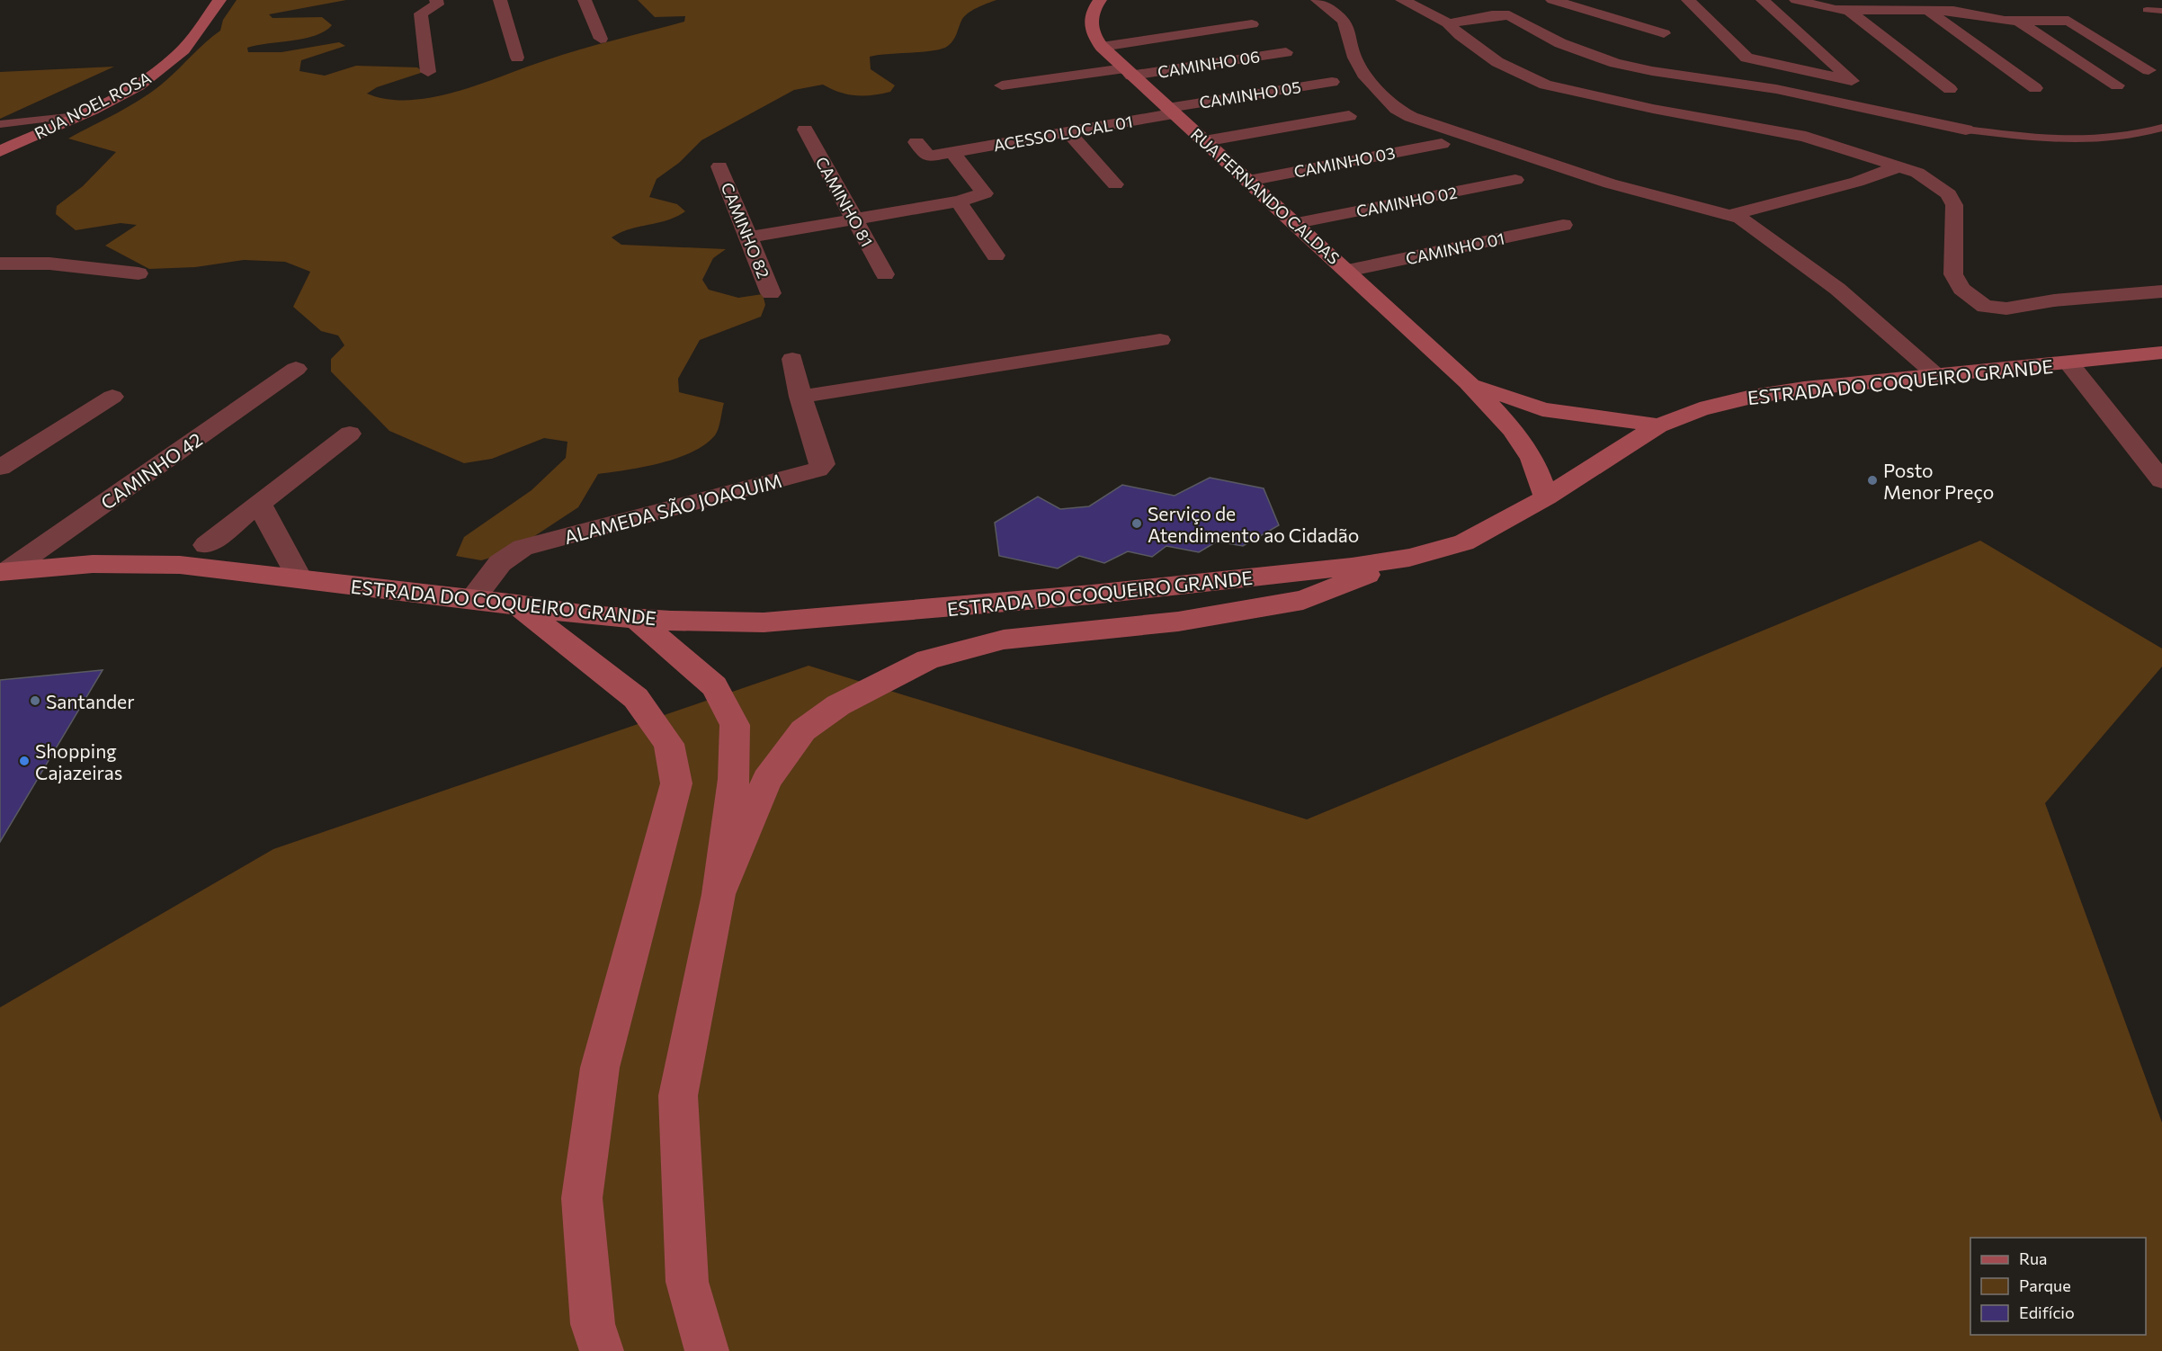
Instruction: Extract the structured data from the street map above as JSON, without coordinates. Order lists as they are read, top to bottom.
{
  "streets": {
    "main road": ["RUA NOEL ROSA", "RUA FERNANDO CALDAS", "ESTRADA DO COQUEIRO GRANDE"],
    "street": [
      "CAMINHO 06",
      "CAMINHO 05",
      "ACESSO LOCAL 01",
      "CAMINHO 03",
      "CAMINHO 81",
      "CAMINHO 02",
      "CAMINHO 82",
      "CAMINHO 01",
      "CAMINHO 42",
      "ALAMEDA SÃO JOAQUIM"
    ]
  },
  "crossings": [
    ["CAMINHO 06", "RUA FERNANDO CALDAS"],
    ["CAMINHO 05", "ACESSO LOCAL 01"],
    ["CAMINHO 05", "RUA FERNANDO CALDAS"],
    ["ACESSO LOCAL 01", "RUA FERNANDO CALDAS"],
    ["CAMINHO 03", "RUA FERNANDO CALDAS"],
    ["RUA FERNANDO CALDAS", "CAMINHO 02"],
    ["RUA FERNANDO CALDAS", "CAMINHO 01"],
    ["RUA FERNANDO CALDAS", "ESTRADA DO COQUEIRO GRANDE"],
    ["ESTRADA DO COQUEIRO GRANDE", "CAMINHO 42"],
    ["ESTRADA DO COQUEIRO GRANDE", "ALAMEDA SÃO JOAQUIM"]
  ],
  "places": [
    "Posto Menor Preço",
    "Serviço de Atendimento ao Cidadão",
    "Santander",
    "Shopping Cajazeiras"
  ],
  "legend": ["Rua", "Parque", "Edifício"]
}
